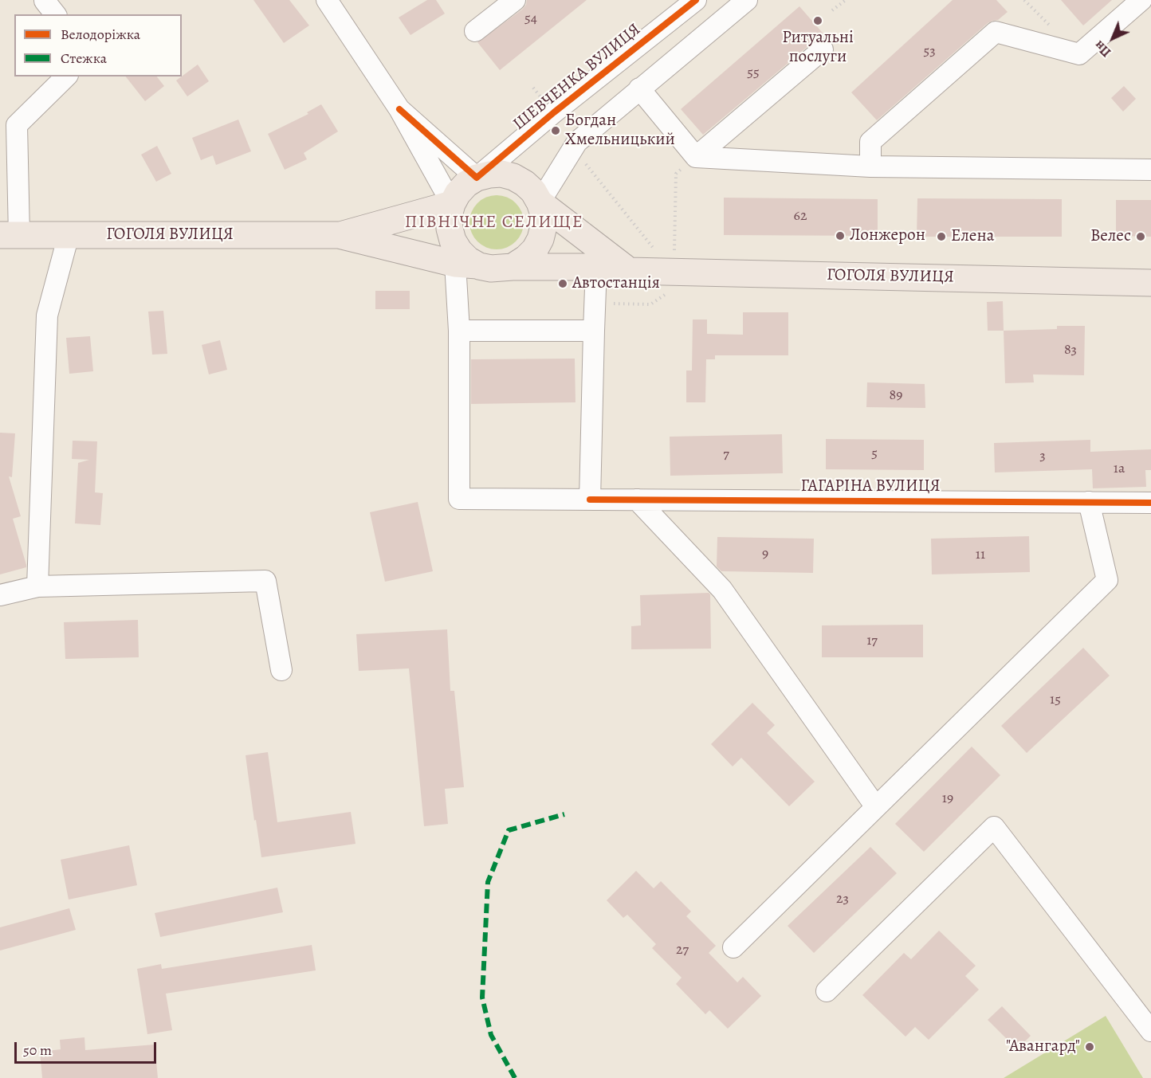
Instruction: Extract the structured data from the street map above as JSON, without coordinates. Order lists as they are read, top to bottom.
{
  "streets": {
    "main road": ["ГОГОЛЯ ВУЛИЦЯ"],
    "street": ["ШЕВЧЕНКА ВУЛИЦЯ", "ГАГАРІНА ВУЛИЦЯ"]
  },
  "crossings": [
    ["ШЕВЧЕНКА ВУЛИЦЯ", "ГОГОЛЯ ВУЛИЦЯ"]
  ],
  "districts": ["ПІВНІЧНЕ СЕЛИЩЕ"],
  "places": [
    "Ритуальні послуги",
    "Богдан Хмельницький",
    "Лонжерон",
    "Елена",
    "Велес",
    "Автостанція",
    "\"Авангард\""
  ],
  "house_numbers": [
    "54",
    "53",
    "55",
    "62",
    "83",
    "89",
    "5",
    "7",
    "3",
    "1а",
    "9",
    "11",
    "17",
    "15",
    "19",
    "23",
    "27"
  ],
  "legend": ["Велодоріжка", "Стежка"],
  "scale_bar": "50 m",
  "north": "bottom left"
}
